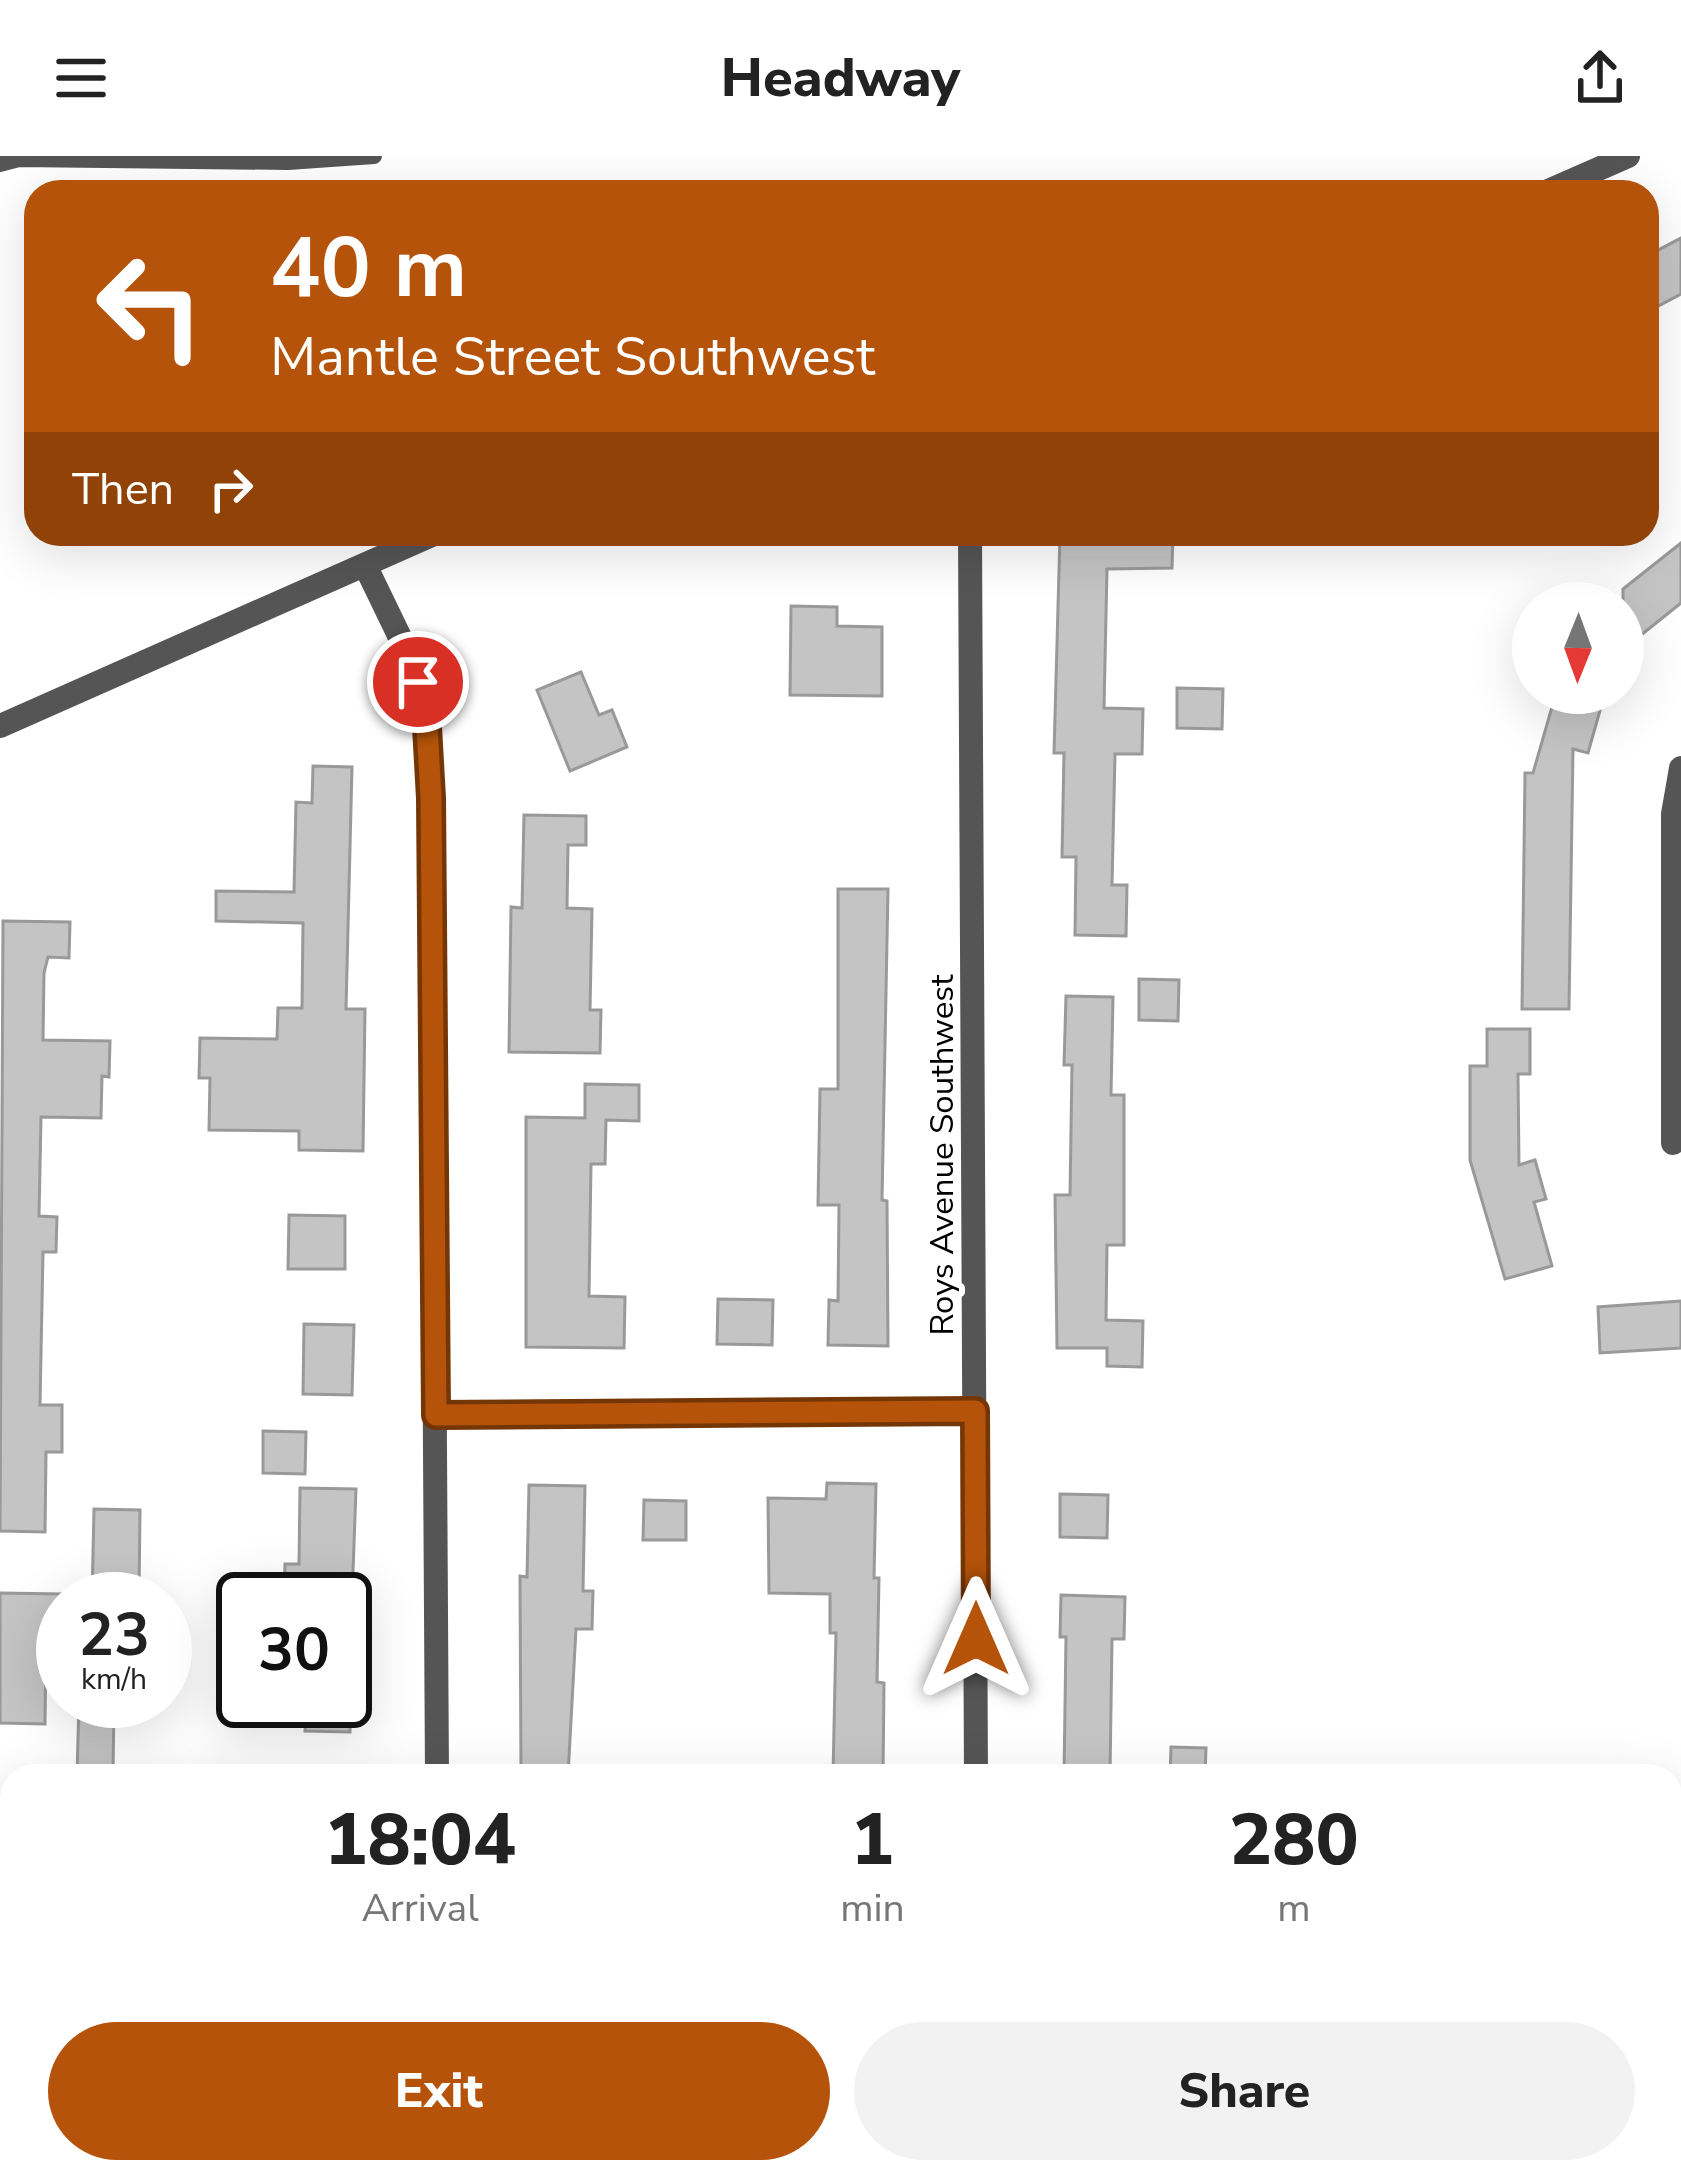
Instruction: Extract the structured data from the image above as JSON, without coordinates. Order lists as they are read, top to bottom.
{
  "streets": {
    "street": ["Roys Avenue Southwest"]
  },
  "north": "bottom",
  "page": {
    "header": "Headway",
    "turn": ["40 m", "Mantle Street Southwest"],
    "then": "Then",
    "speed": "23 km/h",
    "limit": "30",
    "eta": [
      "18:04",
      "Arrival",
      "1",
      "min",
      "280",
      "m"
    ],
    "buttons": ["Exit", "Share"]
  }
}
